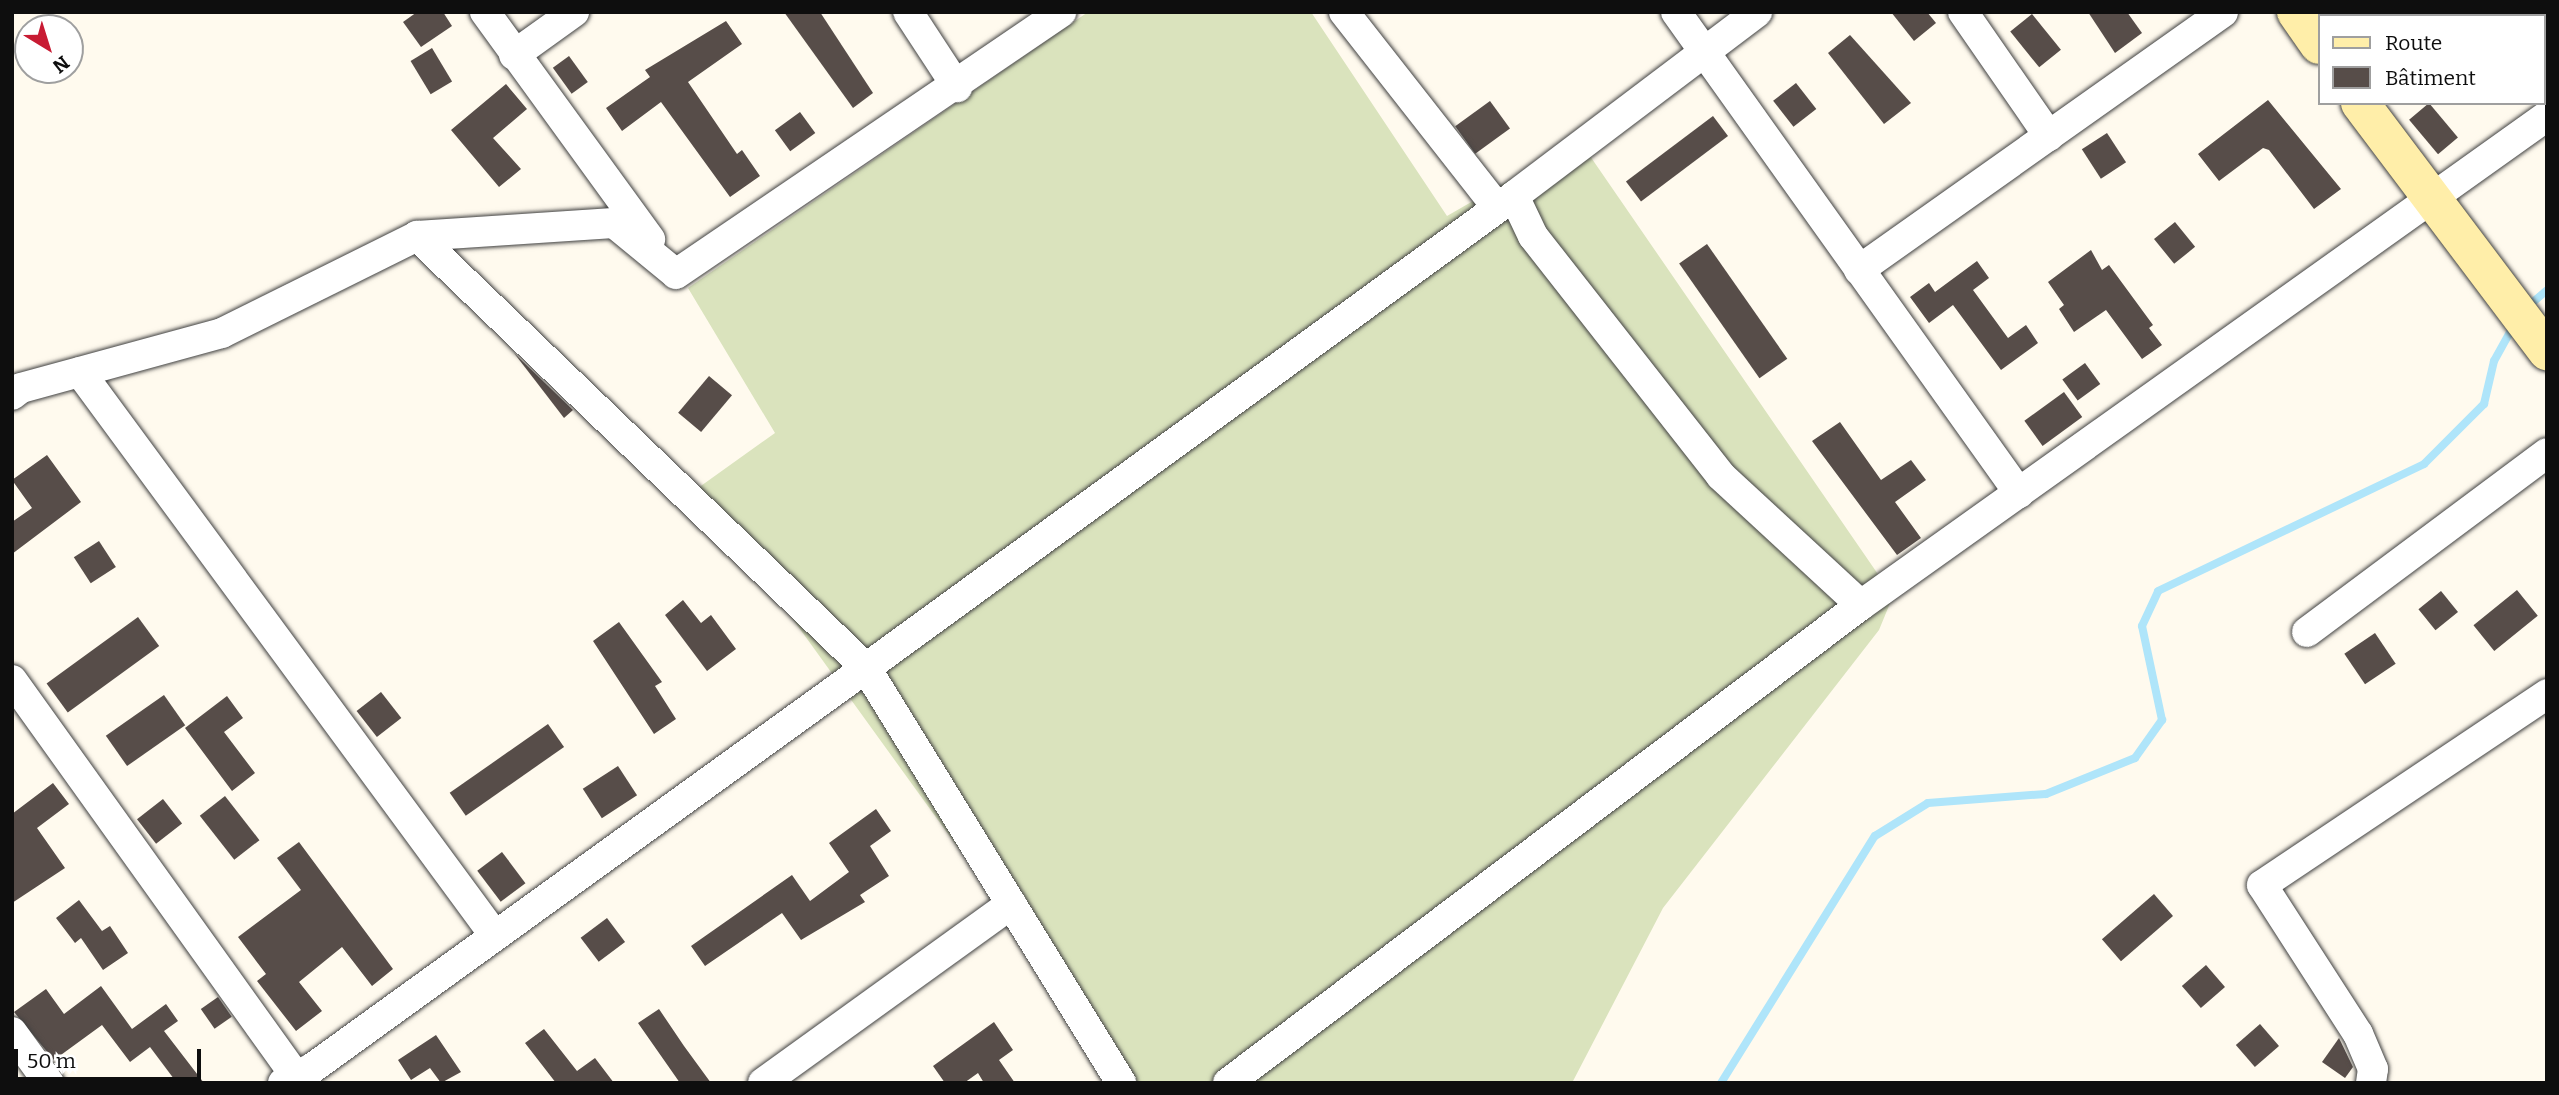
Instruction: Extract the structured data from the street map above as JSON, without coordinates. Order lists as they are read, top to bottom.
{
  "legend": ["Route", "Bâtiment"],
  "scale_bar": "50 m",
  "north": "bottom right"
}
